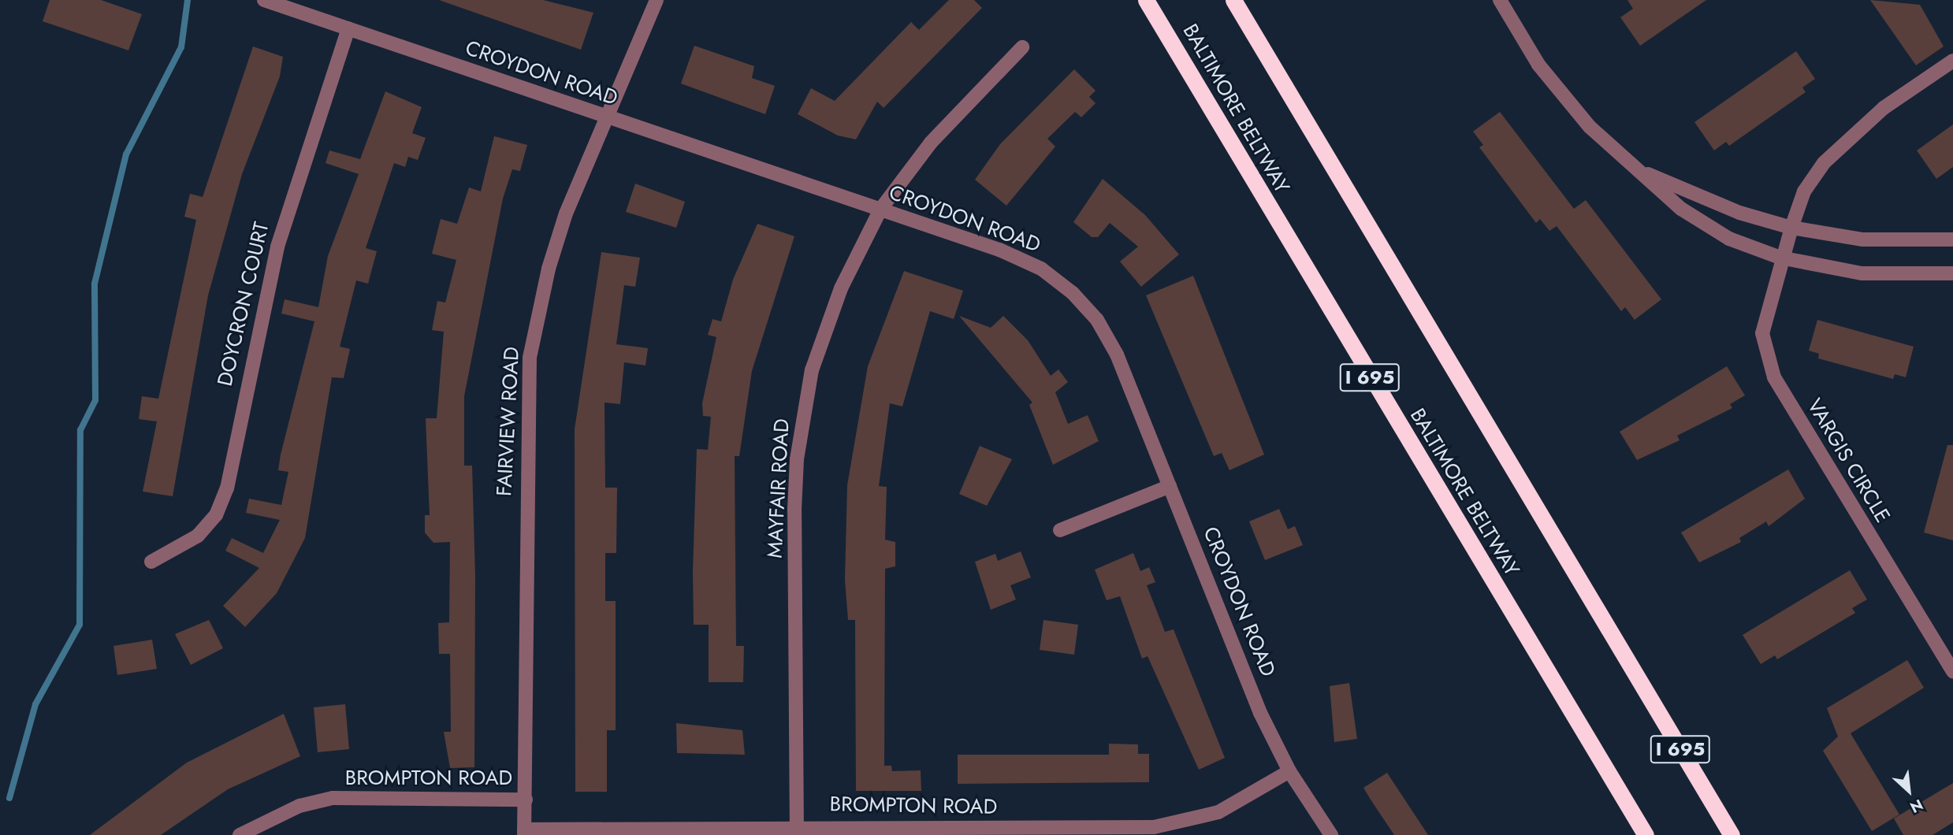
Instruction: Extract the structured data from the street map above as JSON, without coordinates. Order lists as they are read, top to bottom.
{
  "streets": {
    "highway": ["BALTIMORE BELTWAY", "I 695"],
    "street": [
      "CROYDON ROAD",
      "DOYCRON COURT",
      "FAIRVIEW ROAD",
      "VARGIS CIRCLE",
      "MAYFAIR ROAD",
      "BROMPTON ROAD"
    ]
  },
  "crossings": [
    ["CROYDON ROAD", "DOYCRON COURT"],
    ["CROYDON ROAD", "FAIRVIEW ROAD"],
    ["CROYDON ROAD", "MAYFAIR ROAD"],
    ["CROYDON ROAD", "BROMPTON ROAD"],
    ["FAIRVIEW ROAD", "BROMPTON ROAD"],
    ["MAYFAIR ROAD", "BROMPTON ROAD"]
  ],
  "north": "bottom right"
}
